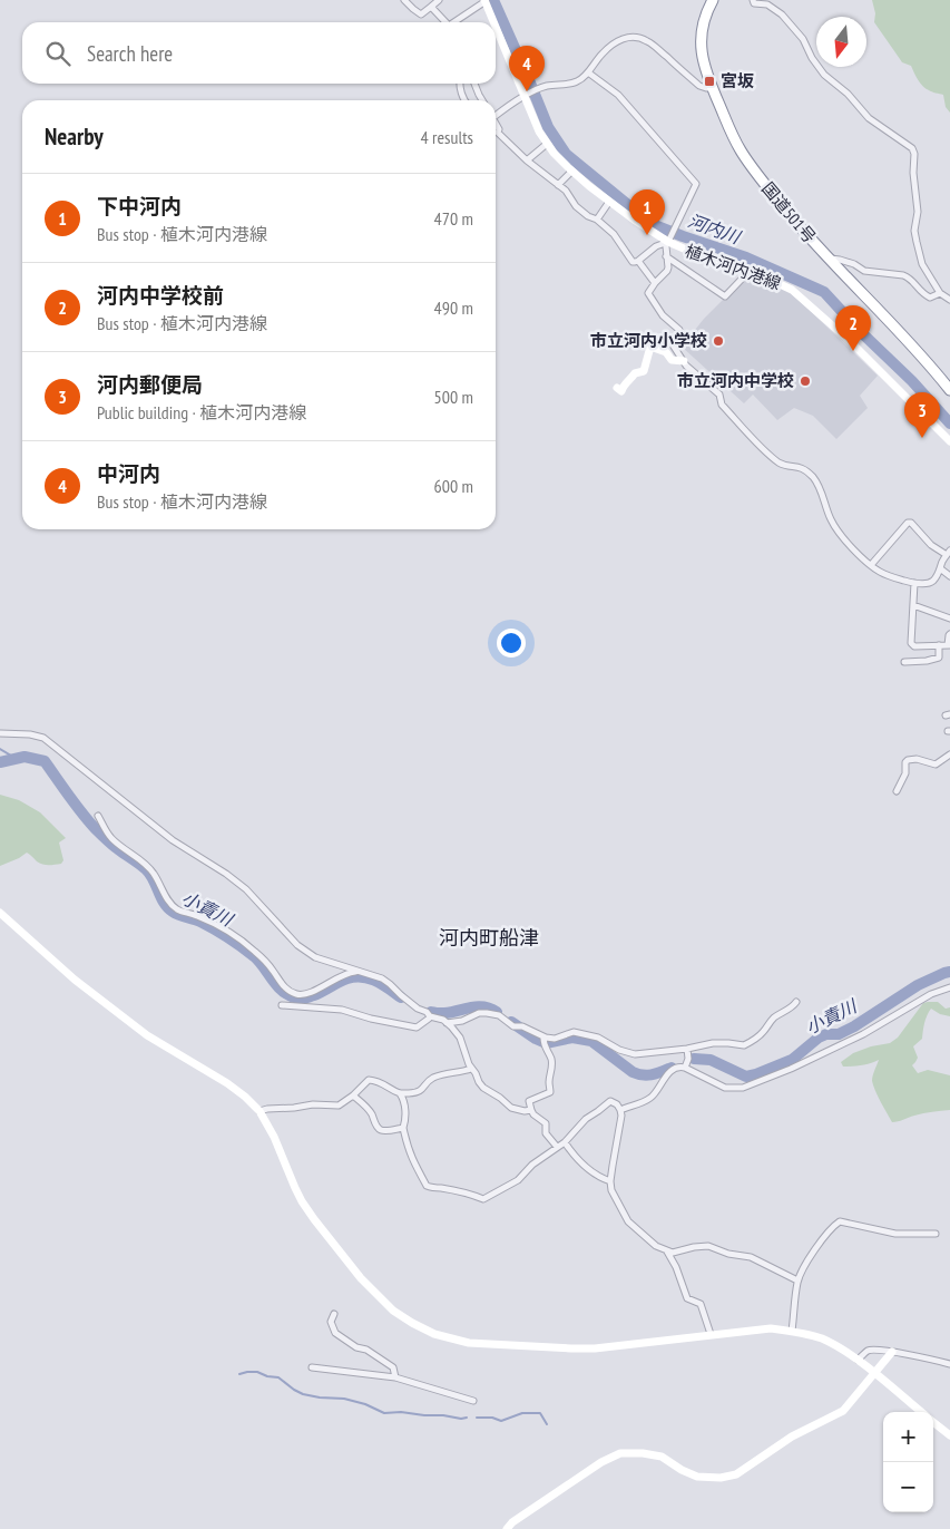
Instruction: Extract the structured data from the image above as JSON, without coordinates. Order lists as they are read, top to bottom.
{
  "streets": {
    "highway": ["国道501号"],
    "street": ["植木河内港線"]
  },
  "districts": ["河内町船津"],
  "water": ["河内川", "小責川"],
  "places": {
    "transit": ["宮坂"],
    "other": ["市立河内小学校", "市立河内中学校"]
  },
  "north": "bottom",
  "page": {
    "search": "Search here",
    "pins": [
      "4",
      "1",
      "2",
      "3"
    ],
    "heading": ["Nearby", "4 results"],
    "list": [
      {
        "mark": "1",
        "name": "下中河内",
        "note": "Bus stop · 植木河内港線",
        "value": "470 m"
      },
      {
        "mark": "2",
        "name": "河内中学校前",
        "note": "Bus stop · 植木河内港線",
        "value": "490 m"
      },
      {
        "mark": "3",
        "name": "河内郵便局",
        "note": "Public building · 植木河内港線",
        "value": "500 m"
      },
      {
        "mark": "4",
        "name": "中河内",
        "note": "Bus stop · 植木河内港線",
        "value": "600 m"
      }
    ],
    "map_buttons": ["+", "−"]
  }
}
